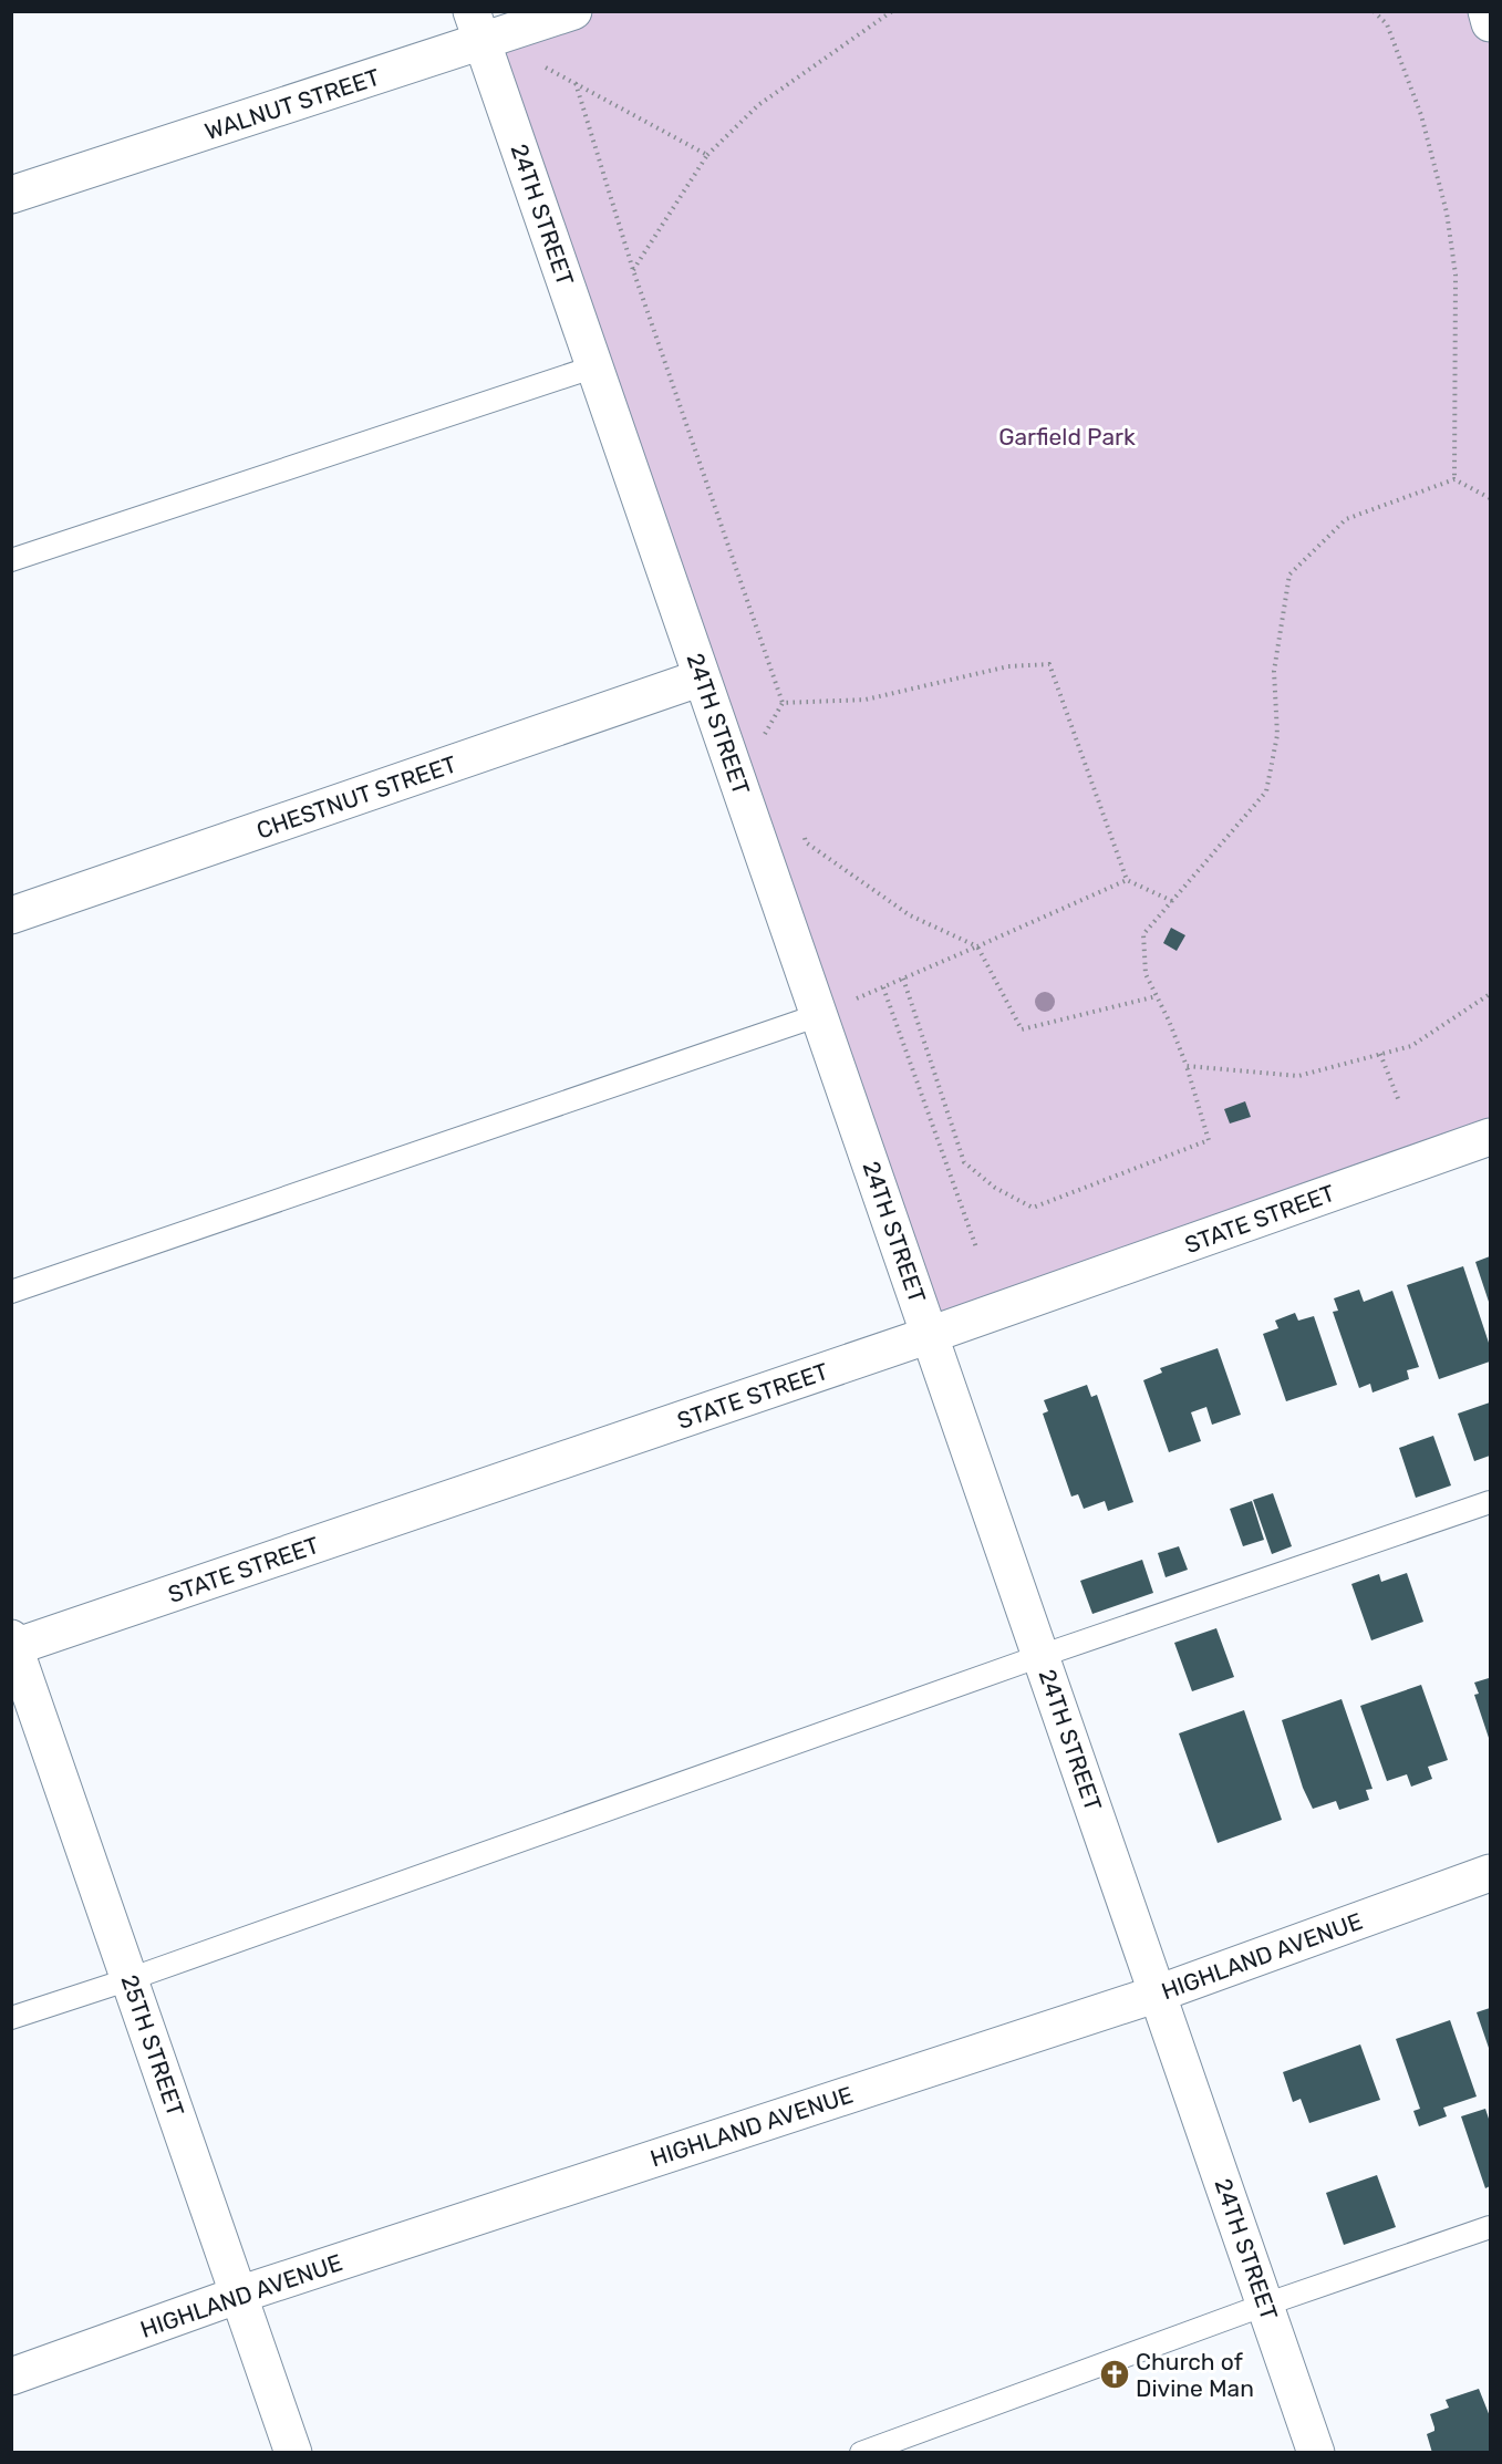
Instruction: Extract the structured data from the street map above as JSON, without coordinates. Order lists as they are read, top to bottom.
{
  "streets": {
    "street": [
      "WALNUT STREET",
      "24TH STREET",
      "CHESTNUT STREET",
      "STATE STREET",
      "HIGHLAND AVENUE",
      "25TH STREET"
    ]
  },
  "crossings": [
    ["WALNUT STREET", "24TH STREET"],
    ["24TH STREET", "CHESTNUT STREET"],
    ["24TH STREET", "STATE STREET"],
    ["24TH STREET", "HIGHLAND AVENUE"],
    ["STATE STREET", "25TH STREET"],
    ["HIGHLAND AVENUE", "25TH STREET"]
  ],
  "parks": ["Garfield Park"],
  "places": {
    "church": ["Church of Divine Man"]
  }
}
